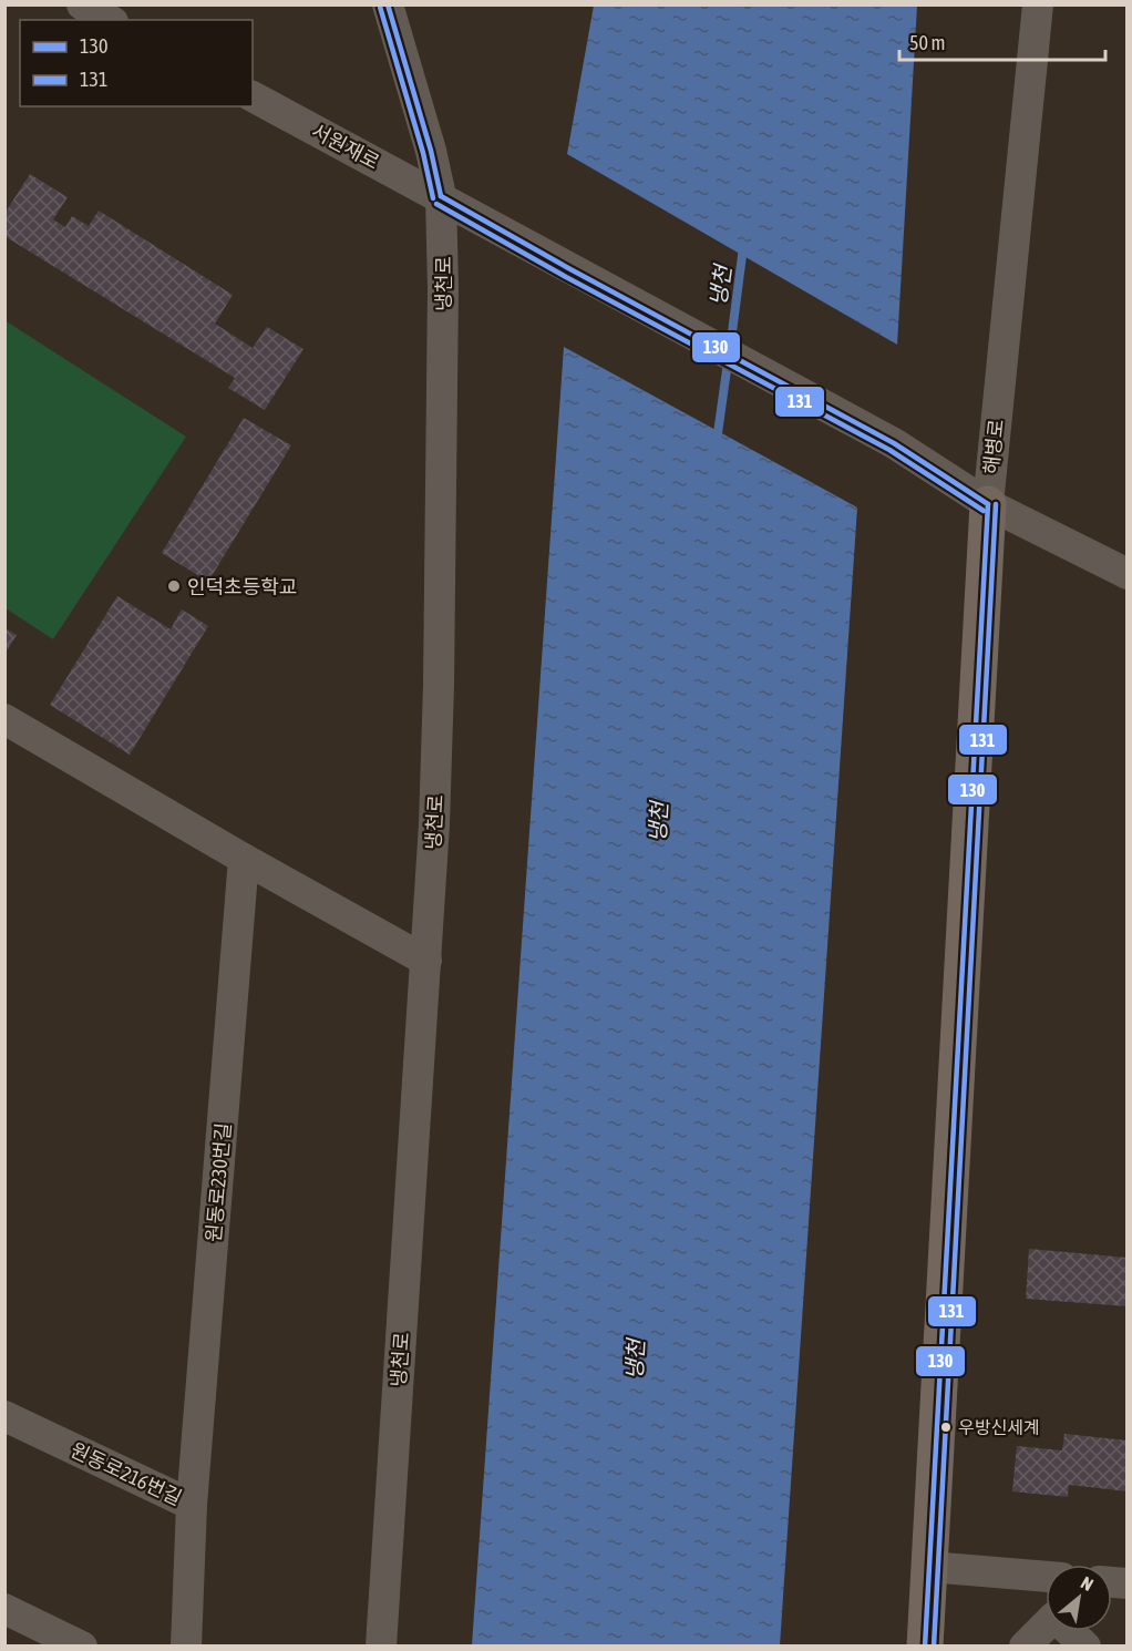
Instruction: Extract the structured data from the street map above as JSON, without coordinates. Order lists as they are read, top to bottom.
{
  "streets": {
    "main road": ["해병로"],
    "street": [
      "서원재로",
      "냉천로",
      "원동로230번길",
      "원동로216번길"
    ]
  },
  "crossings": [
    ["서원재로", "냉천로"],
    ["서원재로", "해병로"],
    ["원동로230번길", "원동로216번길"]
  ],
  "water": ["냉천"],
  "places": ["인덕초등학교", "우방신세계"],
  "lines": ["transit line 130", "transit line 131"],
  "legend": ["130", "131"],
  "scale_bar": "50 m",
  "north": "top right"
}
